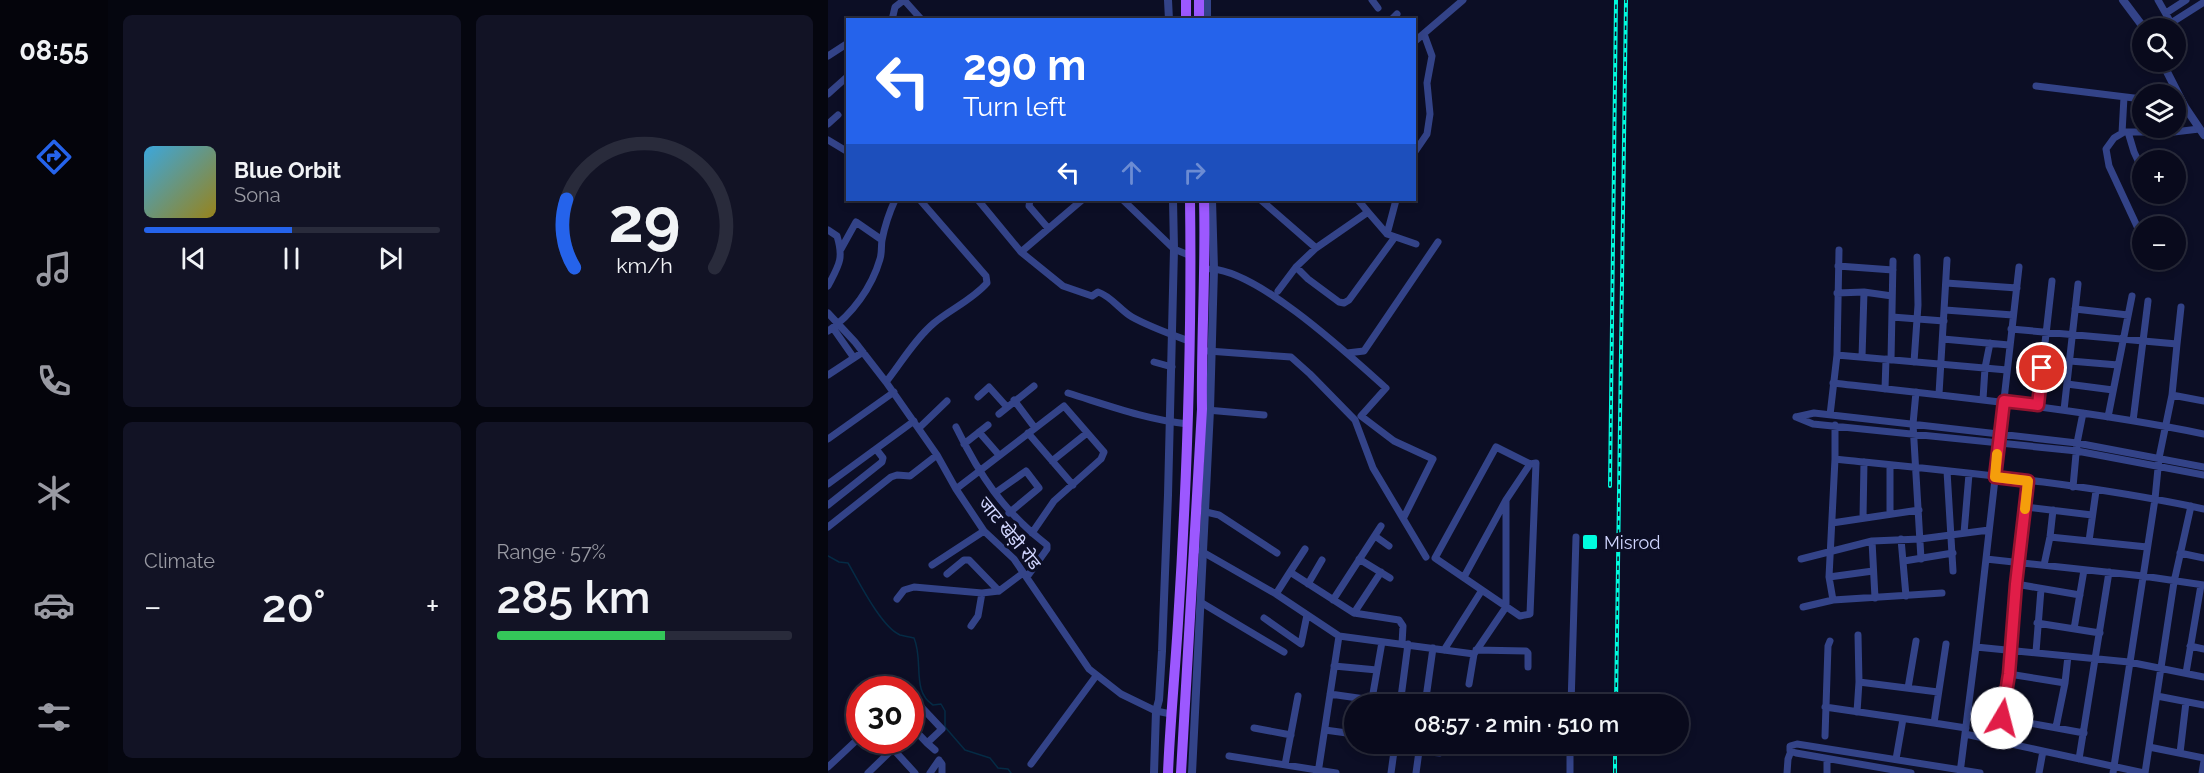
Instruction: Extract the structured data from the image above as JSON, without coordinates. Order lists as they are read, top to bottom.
{
  "streets": {
    "street": ["जाट खेड़ी रोड"]
  },
  "places": {
    "transit": ["Misrod"]
  },
  "page": {
    "tabs": "08:55",
    "map_buttons": ["+", "−"],
    "turn": ["290 m", "Turn left"],
    "song": ["Blue Orbit", "Sona"],
    "tile": [
      "Climate",
      ["Range · 57%", "285 km"]
    ],
    "heat": ["−", "20°", "+"],
    "limit": "30",
    "trip": "08:57 · 2 min · 510 m",
    "gauge": ["29", "km/h"]
  }
}
